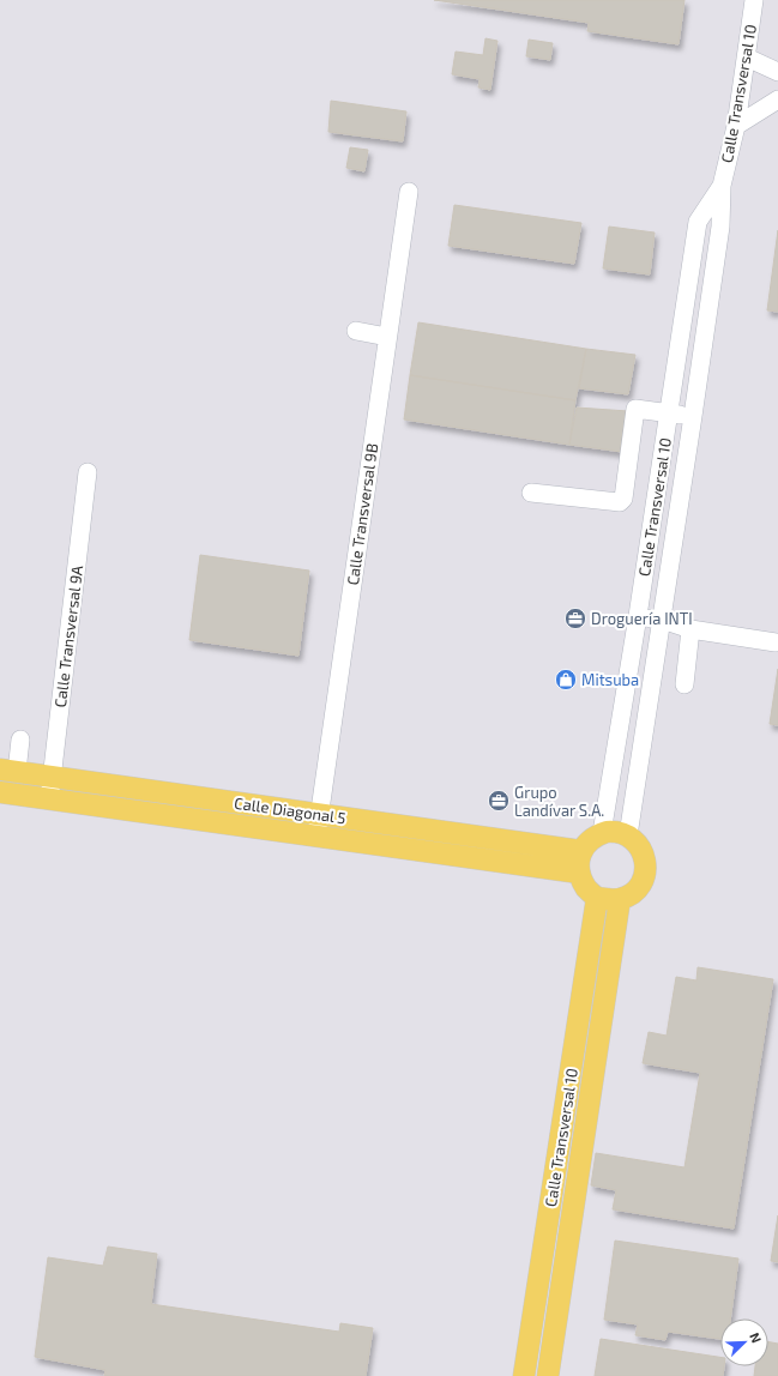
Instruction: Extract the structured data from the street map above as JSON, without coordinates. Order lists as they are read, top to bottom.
{
  "streets": {
    "main road": ["Calle Transversal 10", "Calle Diagonal 5"],
    "street": ["Calle Transversal 9B", "Calle Transversal 9A"]
  },
  "crossings": [
    ["Calle Transversal 10", "Calle Diagonal 5"],
    ["Calle Transversal 9B", "Calle Diagonal 5"],
    ["Calle Transversal 9A", "Calle Diagonal 5"]
  ],
  "places": {
    "office": ["Droguería INTI", "Grupo Landívar S.A."],
    "shop": ["Mitsuba"]
  },
  "north": "top right"
}
